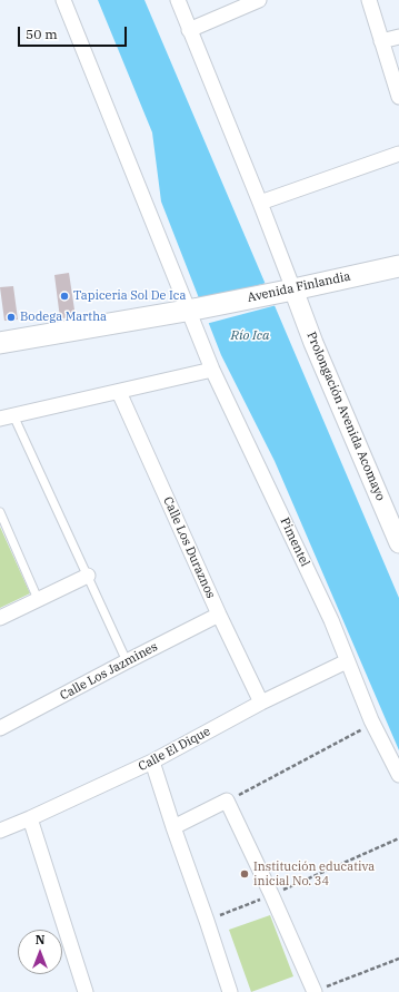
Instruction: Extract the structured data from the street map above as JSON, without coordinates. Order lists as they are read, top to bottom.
{
  "streets": {
    "main road": ["Avenida Finlandia"],
    "street": [
      "Prolongación Avenida Acomayo",
      "Pimentel",
      "Calle Los Duraznos",
      "Calle Los Jazmines",
      "Calle El Dique"
    ]
  },
  "crossings": [
    ["Avenida Finlandia", "Prolongación Avenida Acomayo"],
    ["Avenida Finlandia", "Pimentel"],
    ["Pimentel", "Calle El Dique"],
    ["Calle Los Duraznos", "Calle Los Jazmines"],
    ["Calle Los Duraznos", "Calle El Dique"]
  ],
  "water": ["Río Ica"],
  "places": ["Tapiceria Sol De Ica", "Bodega Martha", "Institución educativa inicial No. 34"],
  "scale_bar": "50 m",
  "north": "top"
}
